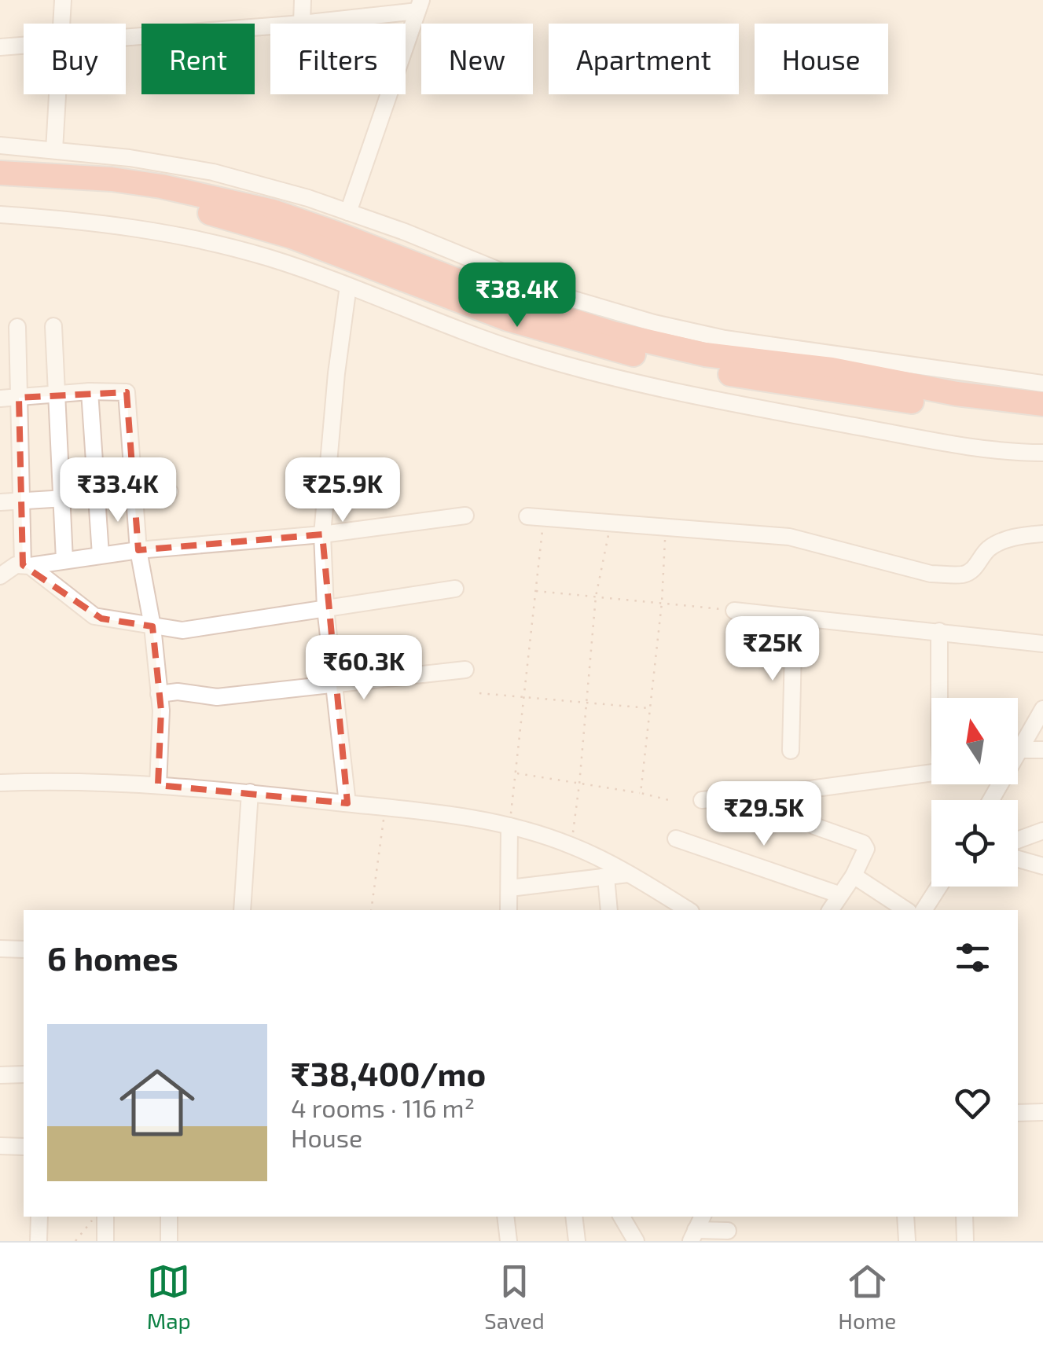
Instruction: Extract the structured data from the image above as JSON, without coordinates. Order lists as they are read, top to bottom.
{
  "north": "top",
  "page": {
    "chip": [
      "Buy",
      "Rent",
      "Filters",
      "New",
      "Apartment",
      "House"
    ],
    "price": [
      "₹38.4K",
      "₹33.4K",
      "₹25.9K",
      "₹25K",
      "₹60.3K",
      "₹29.5K"
    ],
    "heading": "6 homes",
    "list": [
      {
        "name": "₹38,400/mo",
        "note": "4 rooms · 116 m² · House"
      }
    ],
    "tabs": ["Map", "Saved", "Home"]
  }
}
